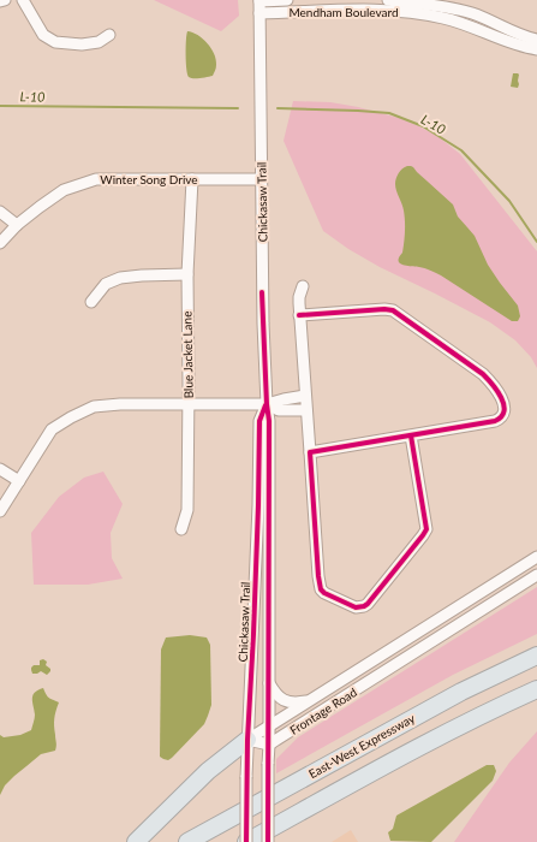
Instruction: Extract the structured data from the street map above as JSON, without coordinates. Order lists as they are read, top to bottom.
{
  "streets": {
    "highway": ["East-West Expressway"],
    "street": [
      "Mendham Boulevard",
      "Winter Song Drive",
      "Chickasaw Trail",
      "Blue Jacket Lane",
      "Frontage Road"
    ]
  },
  "crossings": [
    ["Mendham Boulevard", "Chickasaw Trail"],
    ["Winter Song Drive", "Chickasaw Trail"],
    ["Winter Song Drive", "Blue Jacket Lane"],
    ["Chickasaw Trail", "Frontage Road"]
  ],
  "water": ["L-10"]
}
